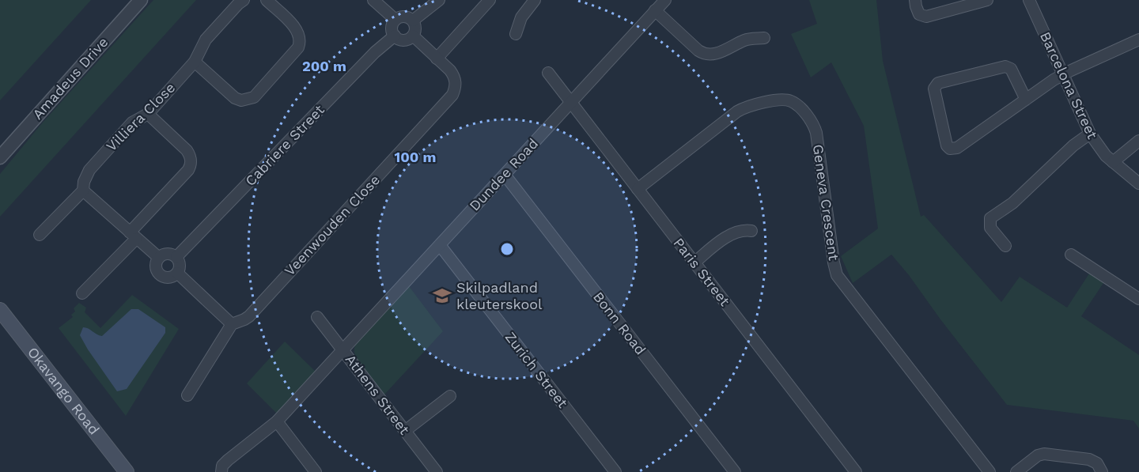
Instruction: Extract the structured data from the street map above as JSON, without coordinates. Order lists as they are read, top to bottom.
{
  "streets": {
    "main road": ["Okavango Road"],
    "street": [
      "Amadeus Drive",
      "Barcelona Street",
      "Villiera Close",
      "Cabriere Street",
      "Dundee Road",
      "Geneva Crescent",
      "Veenwouden Close",
      "Paris Street",
      "Bonn Road",
      "Zurich Street",
      "Athens Street"
    ]
  },
  "crossings": [
    ["Cabriere Street", "Veenwouden Close"],
    ["Dundee Road", "Paris Street"],
    ["Dundee Road", "Bonn Road"],
    ["Dundee Road", "Zurich Street"],
    ["Dundee Road", "Athens Street"],
    ["Geneva Crescent", "Paris Street"]
  ],
  "places": {
    "school or university": ["Skilpadland kleuterskool"]
  },
  "rings": ["200 m", "100 m"]
}
